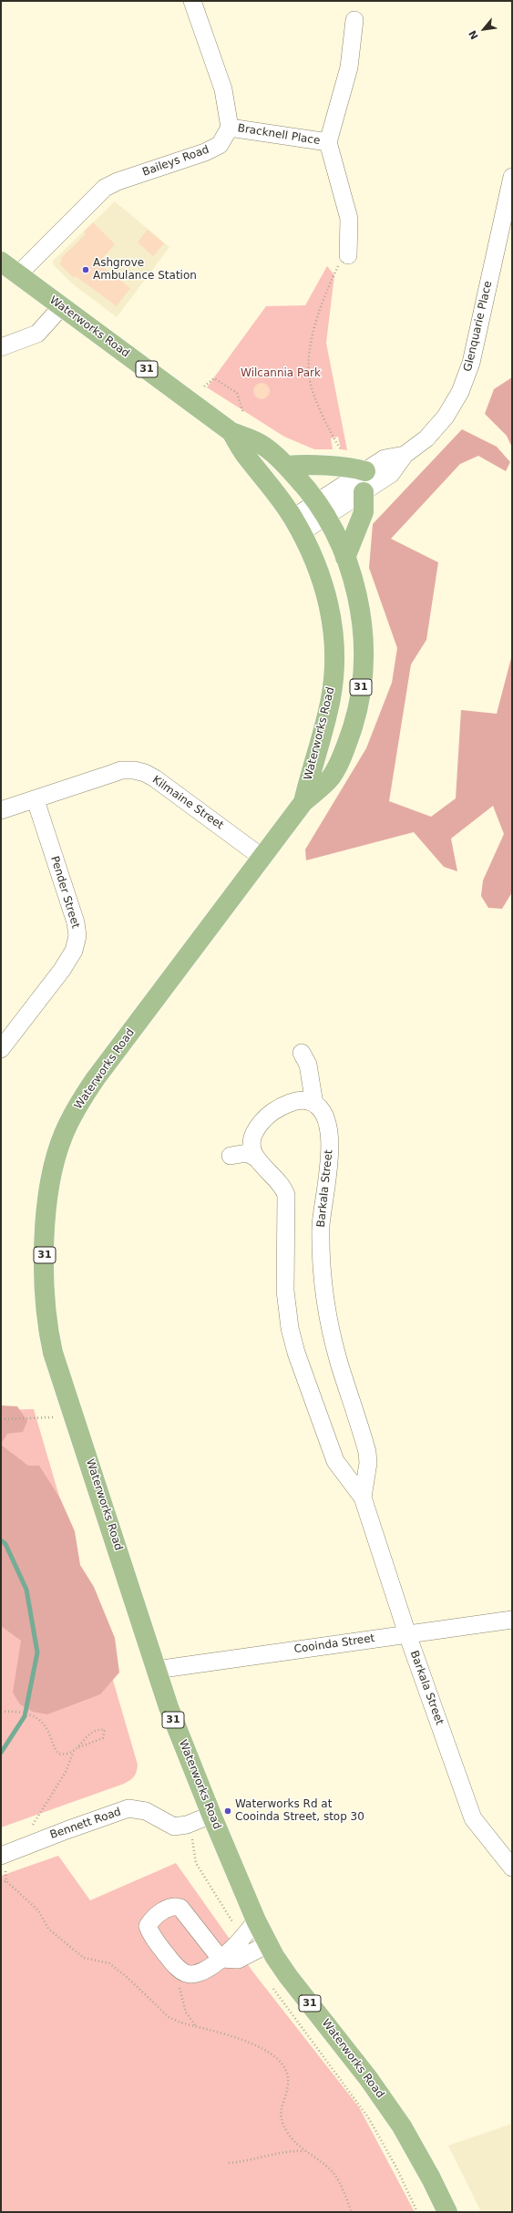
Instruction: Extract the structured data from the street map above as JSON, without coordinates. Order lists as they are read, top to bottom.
{
  "streets": {
    "main road": ["Waterworks Road", "31"],
    "street": [
      "Bracknell Place",
      "Baileys Road",
      "Glenquarie Place",
      "Kilmaine Street",
      "Pender Street",
      "Barkala Street",
      "Cooinda Street",
      "Bennett Road"
    ]
  },
  "crossings": [
    ["Bracknell Place", "Baileys Road"],
    ["Baileys Road", "Waterworks Road"],
    ["Glenquarie Place", "Waterworks Road"],
    ["Waterworks Road", "Kilmaine Street"],
    ["Waterworks Road", "Cooinda Street"],
    ["Waterworks Road", "Bennett Road"],
    ["Kilmaine Street", "Pender Street"],
    ["Barkala Street", "Cooinda Street"]
  ],
  "parks": ["Wilcannia Park"],
  "places": ["Ashgrove Ambulance Station", "Waterworks Rd at Cooinda Street, stop 30"],
  "north": "bottom left"
}
